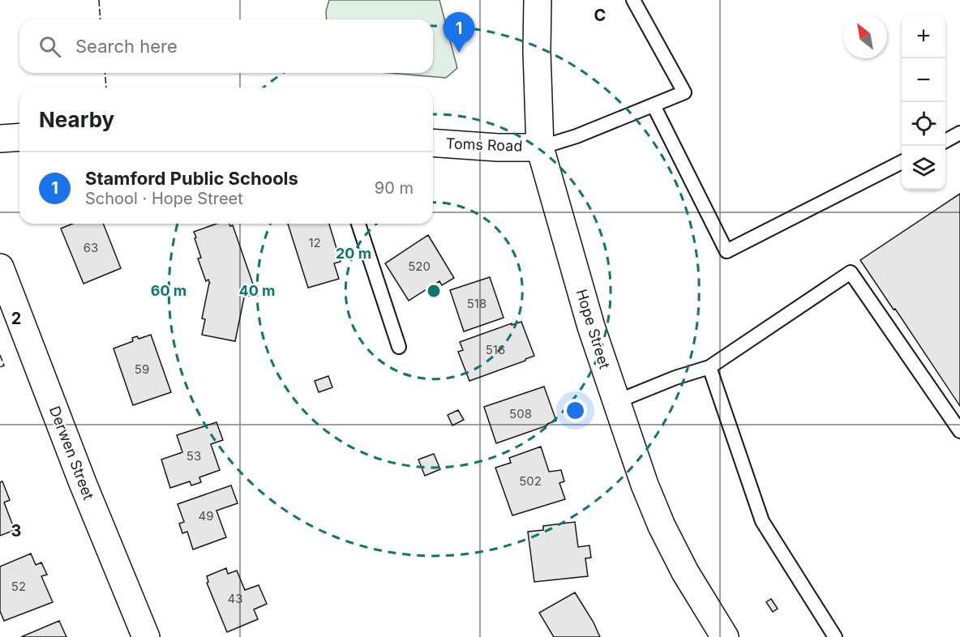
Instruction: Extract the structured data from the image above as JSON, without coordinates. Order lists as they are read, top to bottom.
{
  "streets": {
    "main road": ["Toms Road", "Hope Street", "Derwen Street"]
  },
  "crossings": [
    ["Toms Road", "Hope Street"]
  ],
  "house_numbers": [
    "12",
    "63",
    "520",
    "518",
    "516",
    "59",
    "508",
    "53",
    "502",
    "49",
    "52",
    "43"
  ],
  "north": "top left",
  "page": {
    "pins": "1",
    "map_buttons": ["+", "−"],
    "search": "Search here",
    "heading": "Nearby",
    "list": [
      {
        "mark": "1",
        "name": "Stamford Public Schools",
        "note": "School · Hope Street",
        "value": "90 m"
      }
    ]
  },
  "grid": {
    "columns": ["C"],
    "rows": ["2", "3"]
  },
  "rings": ["20 m", "60 m", "40 m"]
}
